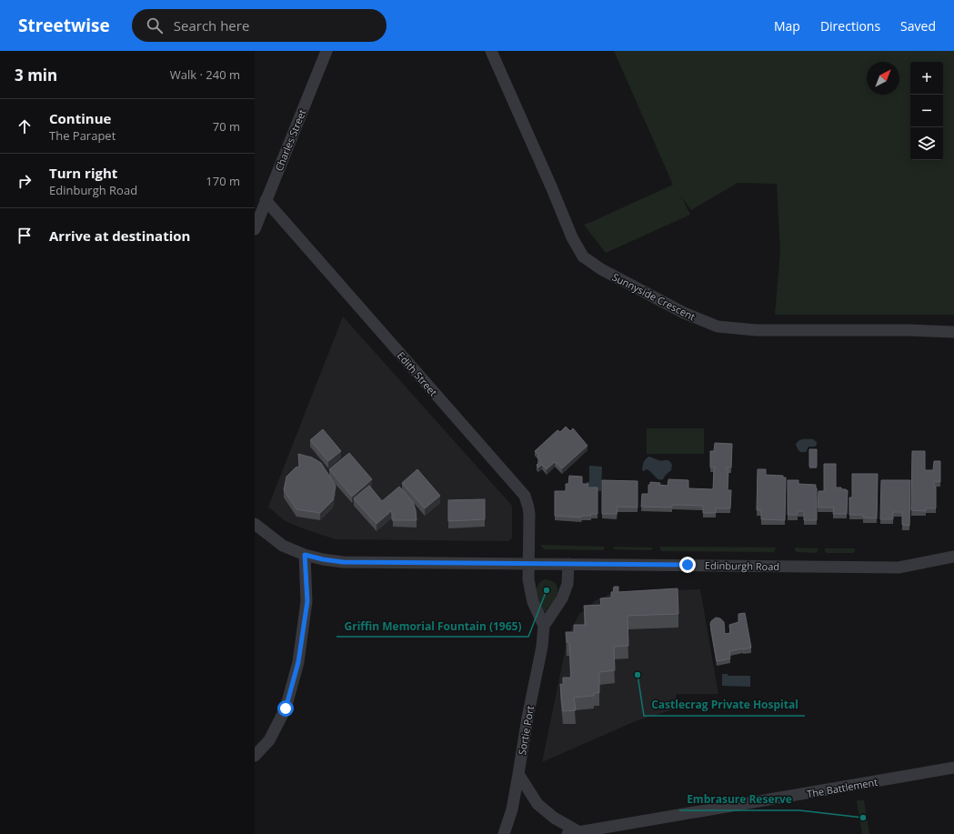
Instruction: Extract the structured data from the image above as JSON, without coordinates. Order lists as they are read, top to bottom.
{
  "streets": {
    "street": [
      "Charles Street",
      "Sunnyside Crescent",
      "Edith Street",
      "Edinburgh Road",
      "Sortie Port",
      "The Battlement"
    ]
  },
  "crossings": [
    ["Charles Street", "Edith Street"],
    ["Edith Street", "Edinburgh Road"],
    ["Edith Street", "Sortie Port"],
    ["Edinburgh Road", "Sortie Port"]
  ],
  "places": ["Griffin Memorial Fountain (1965)", "Castlecrag Private Hospital", "Embrasure Reserve"],
  "north": "top right",
  "page": {
    "header": "Streetwise",
    "search": "Search here",
    "nav": ["Map", "Directions", "Saved"],
    "heading": ["3 min", "Walk · 240 m"],
    "map_buttons": ["+", "−"],
    "list": [
      ["Continue", "The Parapet", "70 m"],
      ["Turn right", "Edinburgh Road", "170 m"],
      "Arrive at destination"
    ]
  }
}
